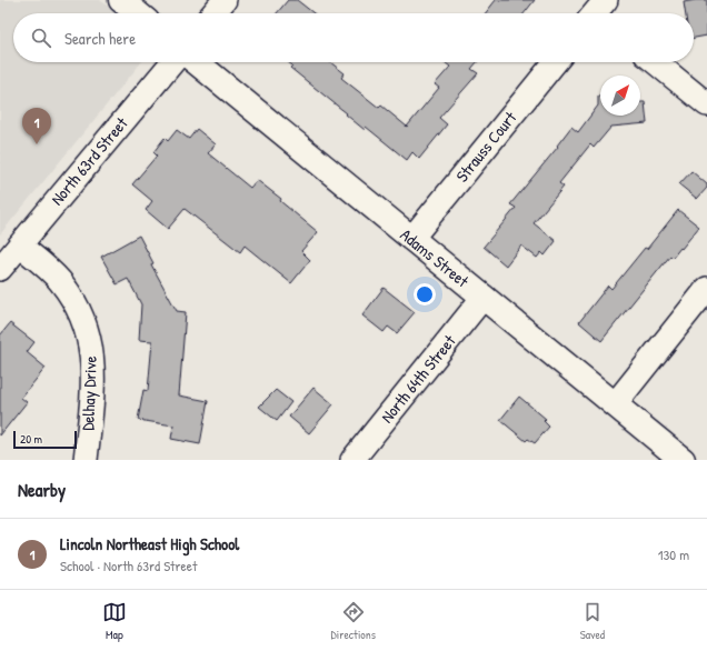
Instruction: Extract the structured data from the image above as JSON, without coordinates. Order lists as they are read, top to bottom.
{
  "streets": {
    "main road": ["Adams Street"],
    "street": [
      "Strauss Court",
      "North 63rd Street",
      "North 64th Street",
      "Delhay Drive"
    ]
  },
  "crossings": [
    ["Strauss Court", "Adams Street"],
    ["North 63rd Street", "Delhay Drive"],
    ["Adams Street", "North 64th Street"]
  ],
  "scale_bar": "20 m",
  "north": "top right",
  "page": {
    "search": "Search here",
    "pins": "1",
    "scale": "20 m",
    "heading": "Nearby",
    "list": [
      {
        "mark": "1",
        "name": "Lincoln Northeast High School",
        "note": "School · North 63rd Street",
        "value": "130 m"
      }
    ],
    "nav": ["Map", "Directions", "Saved"]
  }
}
